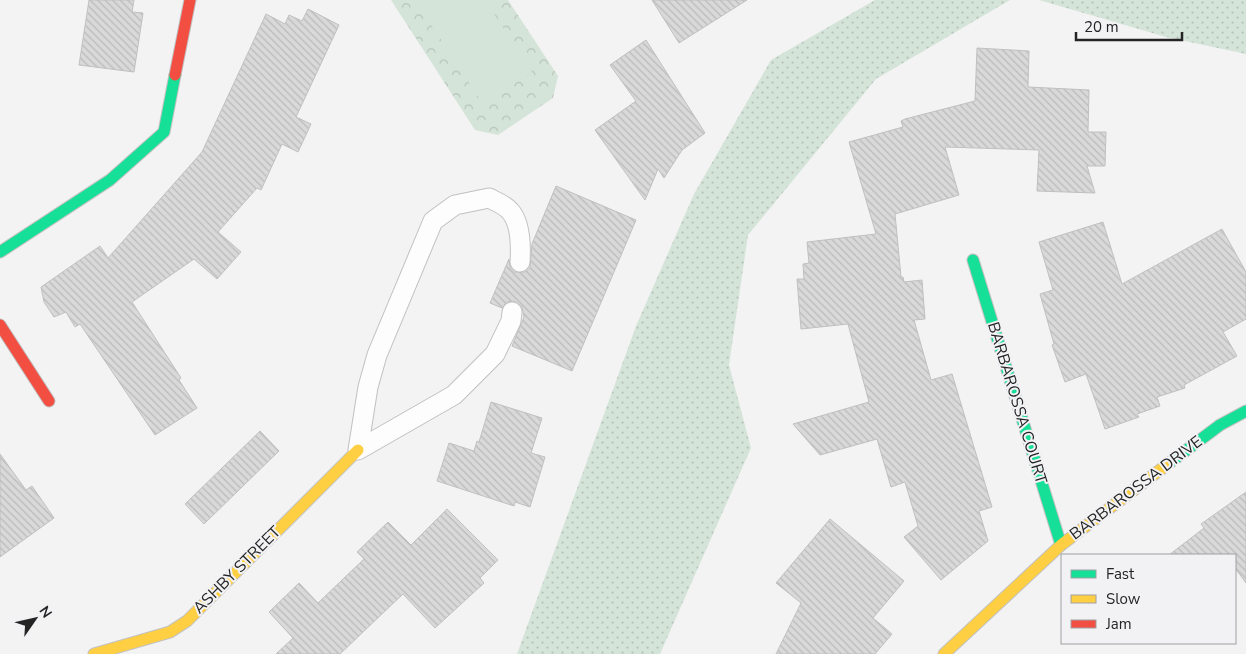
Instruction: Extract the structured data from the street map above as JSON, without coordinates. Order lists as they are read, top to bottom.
{
  "streets": {
    "street": ["BARBAROSSA COURT", "BARBAROSSA DRIVE", "ASHBY STREET"]
  },
  "crossings": [
    ["BARBAROSSA COURT", "BARBAROSSA DRIVE"]
  ],
  "legend": ["Fast", "Slow", "Jam"],
  "scale_bar": "20 m",
  "north": "top right"
}
